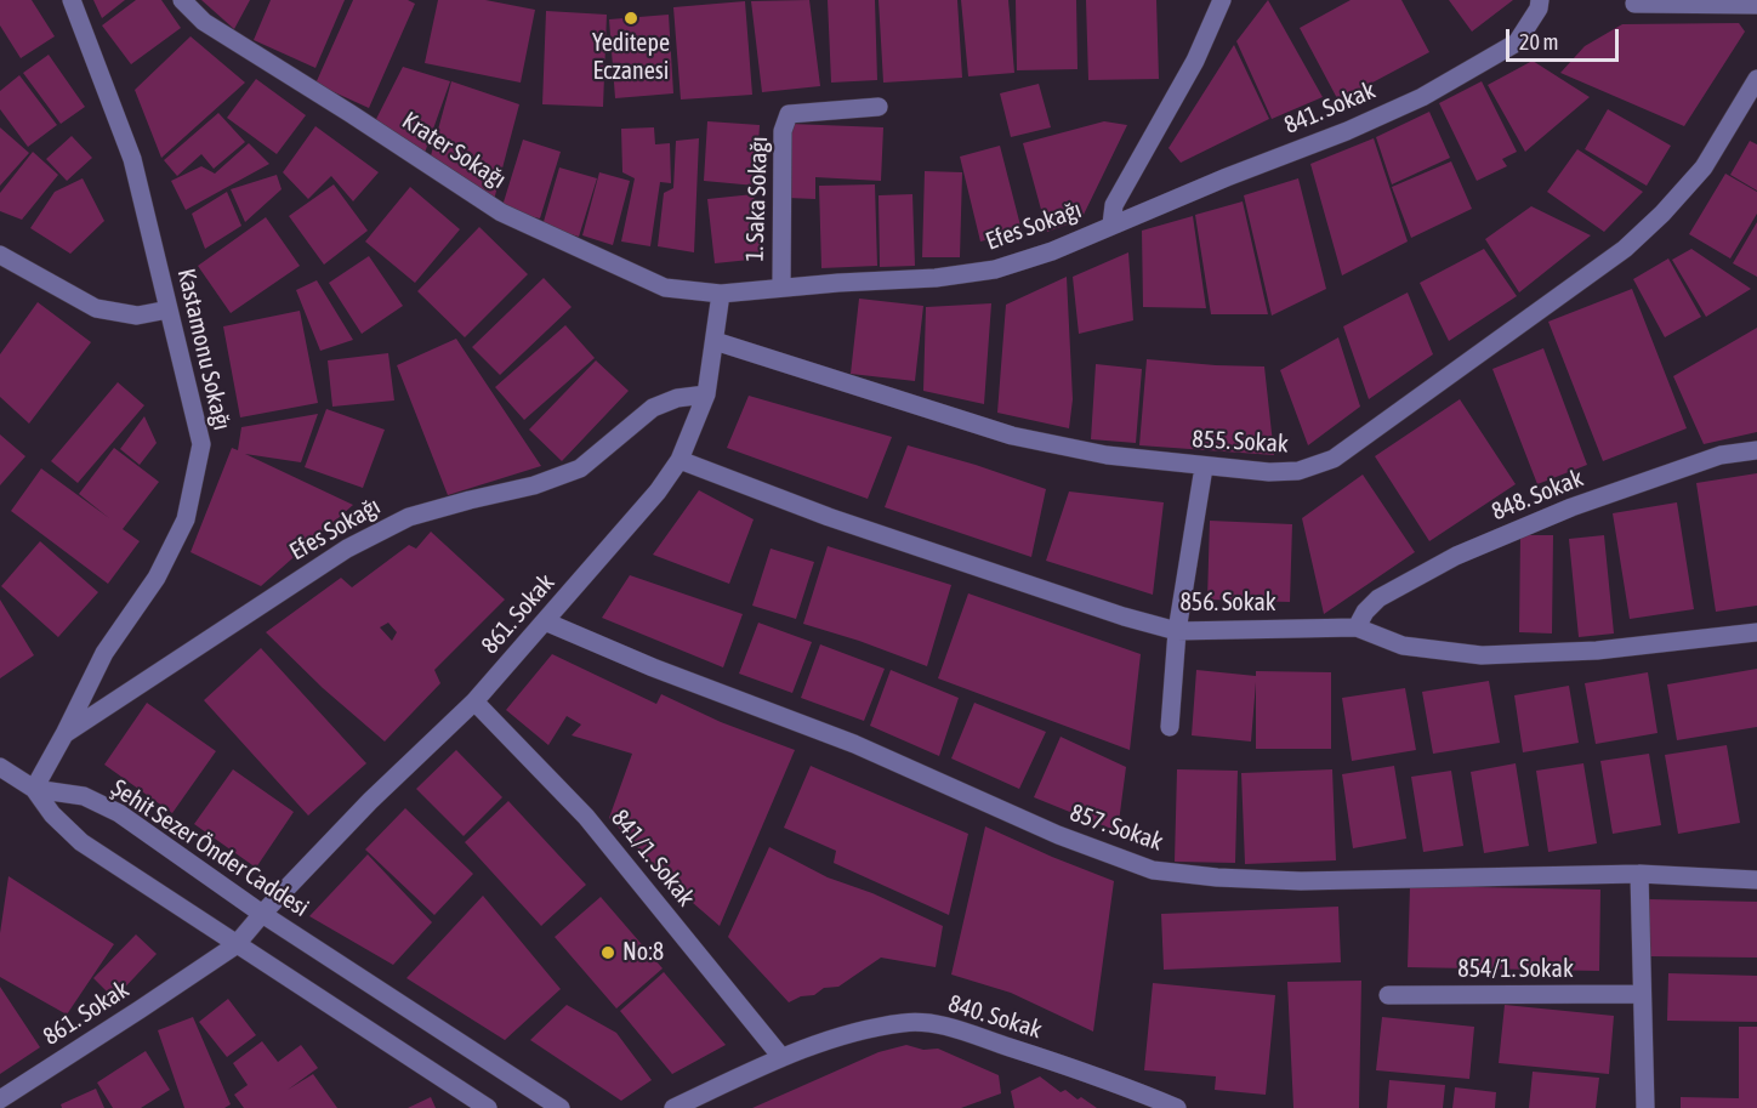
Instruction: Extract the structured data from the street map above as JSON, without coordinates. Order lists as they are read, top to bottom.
{
  "streets": {
    "street": [
      "841. Sokak",
      "Krater Sokağı",
      "1. Saka Sokağı",
      "Efes Sokağı",
      "Kastamonu Sokağı",
      "855. Sokak",
      "848. Sokak",
      "856. Sokak",
      "861. Sokak",
      "857. Sokak",
      "Şehit Sezer Önder Caddesi",
      "841/1. Sokak",
      "854/1. Sokak",
      "840. Sokak"
    ]
  },
  "crossings": [
    ["841. Sokak", "Efes Sokağı"],
    ["Krater Sokağı", "Efes Sokağı"],
    ["Krater Sokağı", "861. Sokak"],
    ["1. Saka Sokağı", "Efes Sokağı"],
    ["Efes Sokağı", "Kastamonu Sokağı"],
    ["Efes Sokağı", "861. Sokak"],
    ["Efes Sokağı", "Şehit Sezer Önder Caddesi"],
    ["855. Sokak", "861. Sokak"],
    ["848. Sokak", "856. Sokak"],
    ["856. Sokak", "861. Sokak"],
    ["861. Sokak", "857. Sokak"],
    ["861. Sokak", "Şehit Sezer Önder Caddesi"],
    ["861. Sokak", "841/1. Sokak"],
    ["841/1. Sokak", "840. Sokak"]
  ],
  "places": ["Yeditepe Eczanesi", "No:8"],
  "scale_bar": "20 m"
}
